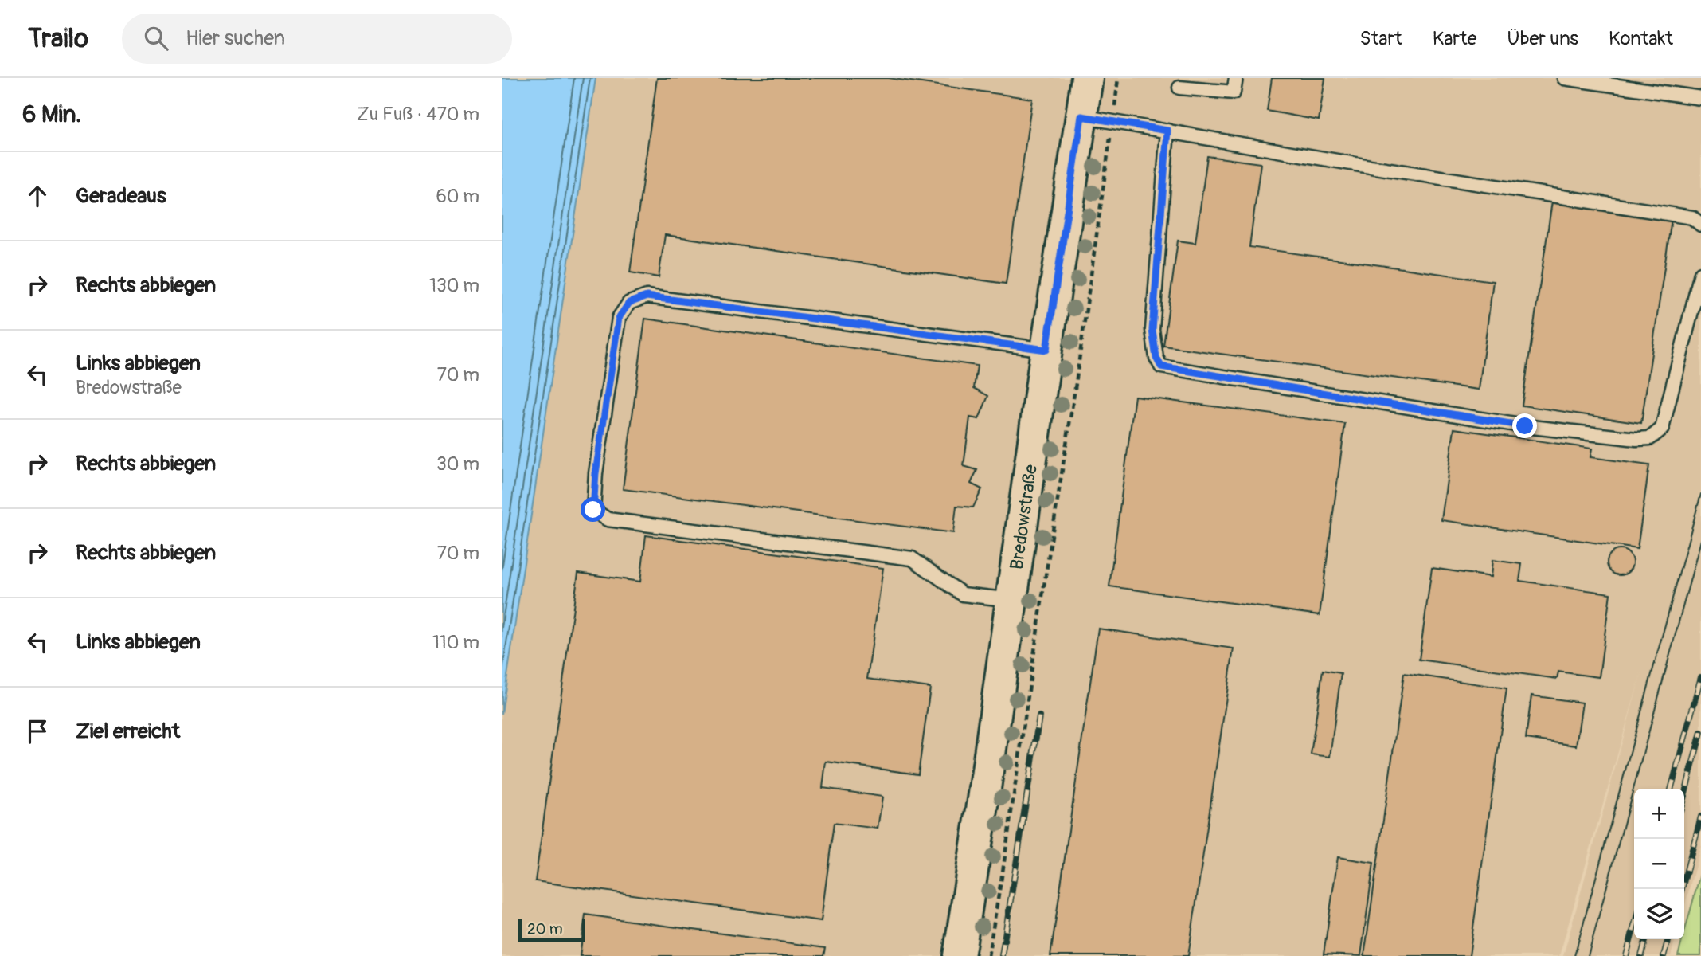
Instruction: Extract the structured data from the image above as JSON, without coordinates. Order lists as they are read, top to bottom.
{
  "streets": {
    "street": ["Bredowstraße"]
  },
  "scale_bar": "20 m",
  "page": {
    "header": "Trailo",
    "search": "Hier suchen",
    "nav": [
      "Start",
      "Karte",
      "Über uns",
      "Kontakt"
    ],
    "heading": ["6 Min.", "Zu Fuß · 470 m"],
    "list": [
      ["Geradeaus", "60 m"],
      ["Rechts abbiegen", "130 m"],
      ["Links abbiegen", "Bredowstraße", "70 m"],
      ["Rechts abbiegen", "30 m"],
      ["Rechts abbiegen", "70 m"],
      ["Links abbiegen", "110 m"],
      "Ziel erreicht"
    ],
    "map_buttons": ["+", "−"],
    "scale": "20 m"
  }
}
